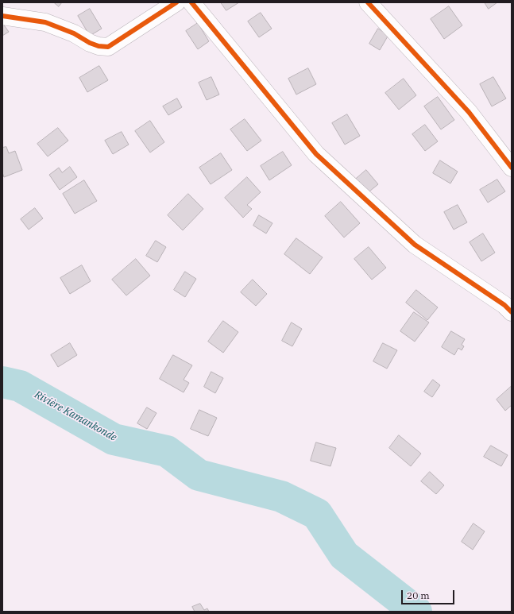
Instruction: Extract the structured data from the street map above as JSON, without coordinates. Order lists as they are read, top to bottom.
{
  "water": ["Rivière Kamankonde"],
  "scale_bar": "20 m"
}
